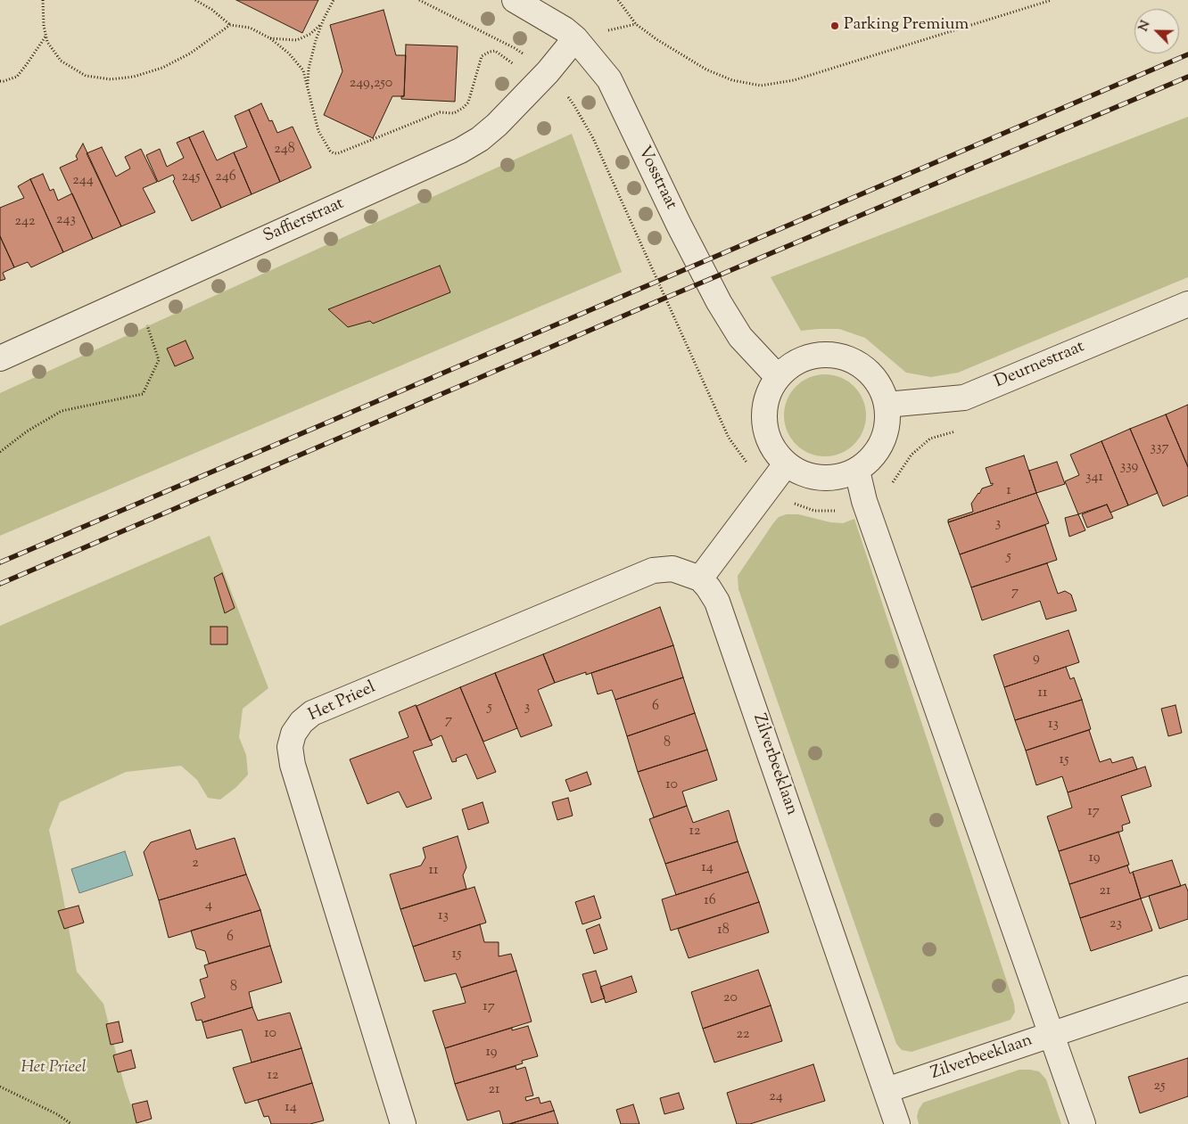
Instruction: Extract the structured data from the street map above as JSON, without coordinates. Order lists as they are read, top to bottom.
{
  "streets": {
    "street": [
      "Vosstraat",
      "Saffierstraat",
      "Deurnestraat",
      "Het Prieel",
      "Zilverbeeklaan"
    ]
  },
  "crossings": [
    ["Vosstraat", "Saffierstraat"],
    ["Vosstraat", "Deurnestraat"],
    ["Vosstraat", "Zilverbeeklaan"],
    ["Deurnestraat", "Zilverbeeklaan"],
    ["Het Prieel", "Zilverbeeklaan"]
  ],
  "parks": ["Het Prieel"],
  "places": ["Parking Premium"],
  "house_numbers": [
    "249,250",
    "248",
    "245",
    "246",
    "244",
    "243",
    "242",
    "337",
    "339",
    "341",
    "1",
    "3",
    "5",
    "7",
    "9",
    "11",
    "6",
    "5",
    "3",
    "7",
    "13",
    "8",
    "15",
    "10",
    "17",
    "12",
    "19",
    "2",
    "14",
    "11",
    "21",
    "16",
    "4",
    "13",
    "23",
    "18",
    "6",
    "15",
    "8",
    "20",
    "17",
    "10",
    "22",
    "19",
    "12",
    "25",
    "21",
    "24",
    "14"
  ],
  "north": "top left"
}
